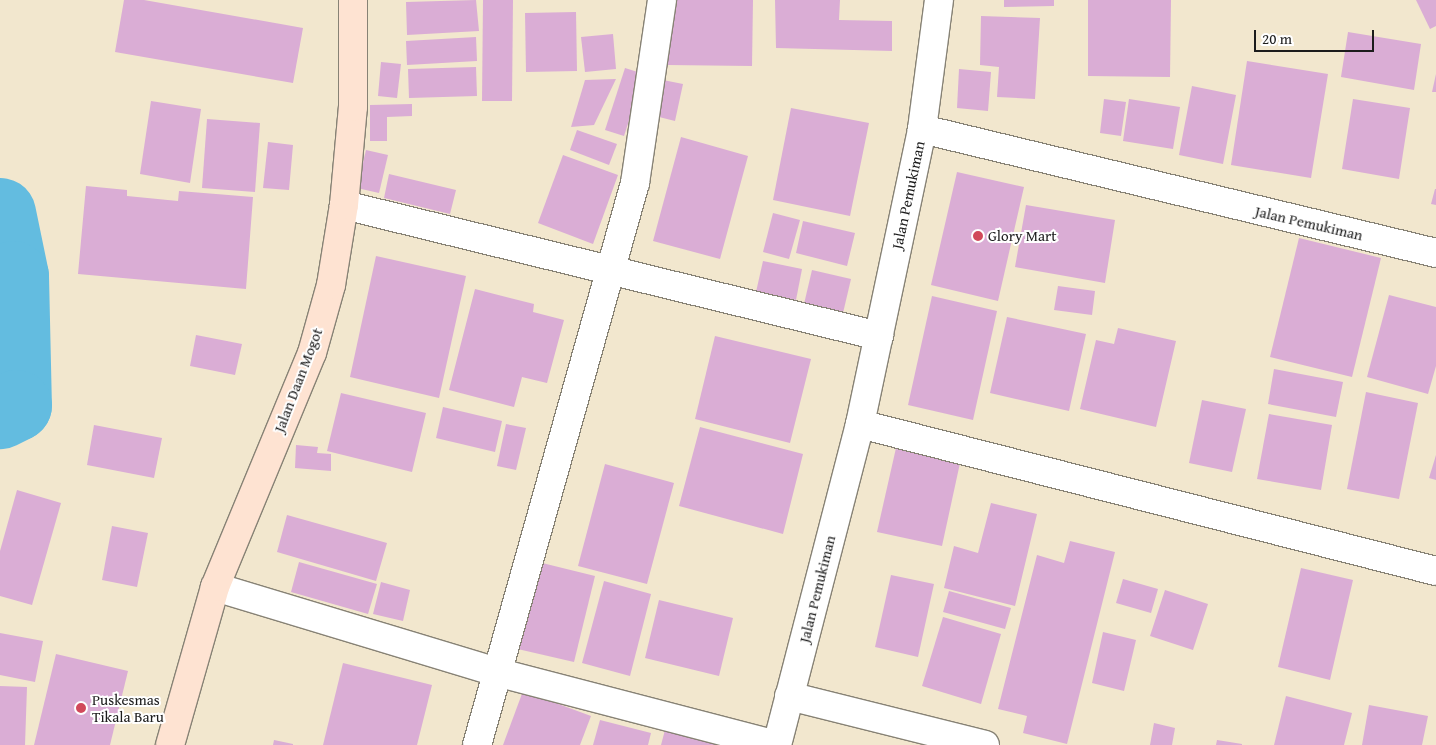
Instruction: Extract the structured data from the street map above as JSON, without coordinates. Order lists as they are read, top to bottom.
{
  "streets": {
    "main road": ["Jalan Daan Mogot"],
    "street": ["Jalan Pemukiman"]
  },
  "places": ["Glory Mart", "Puskesmas Tikala Baru"],
  "scale_bar": "20 m"
}
